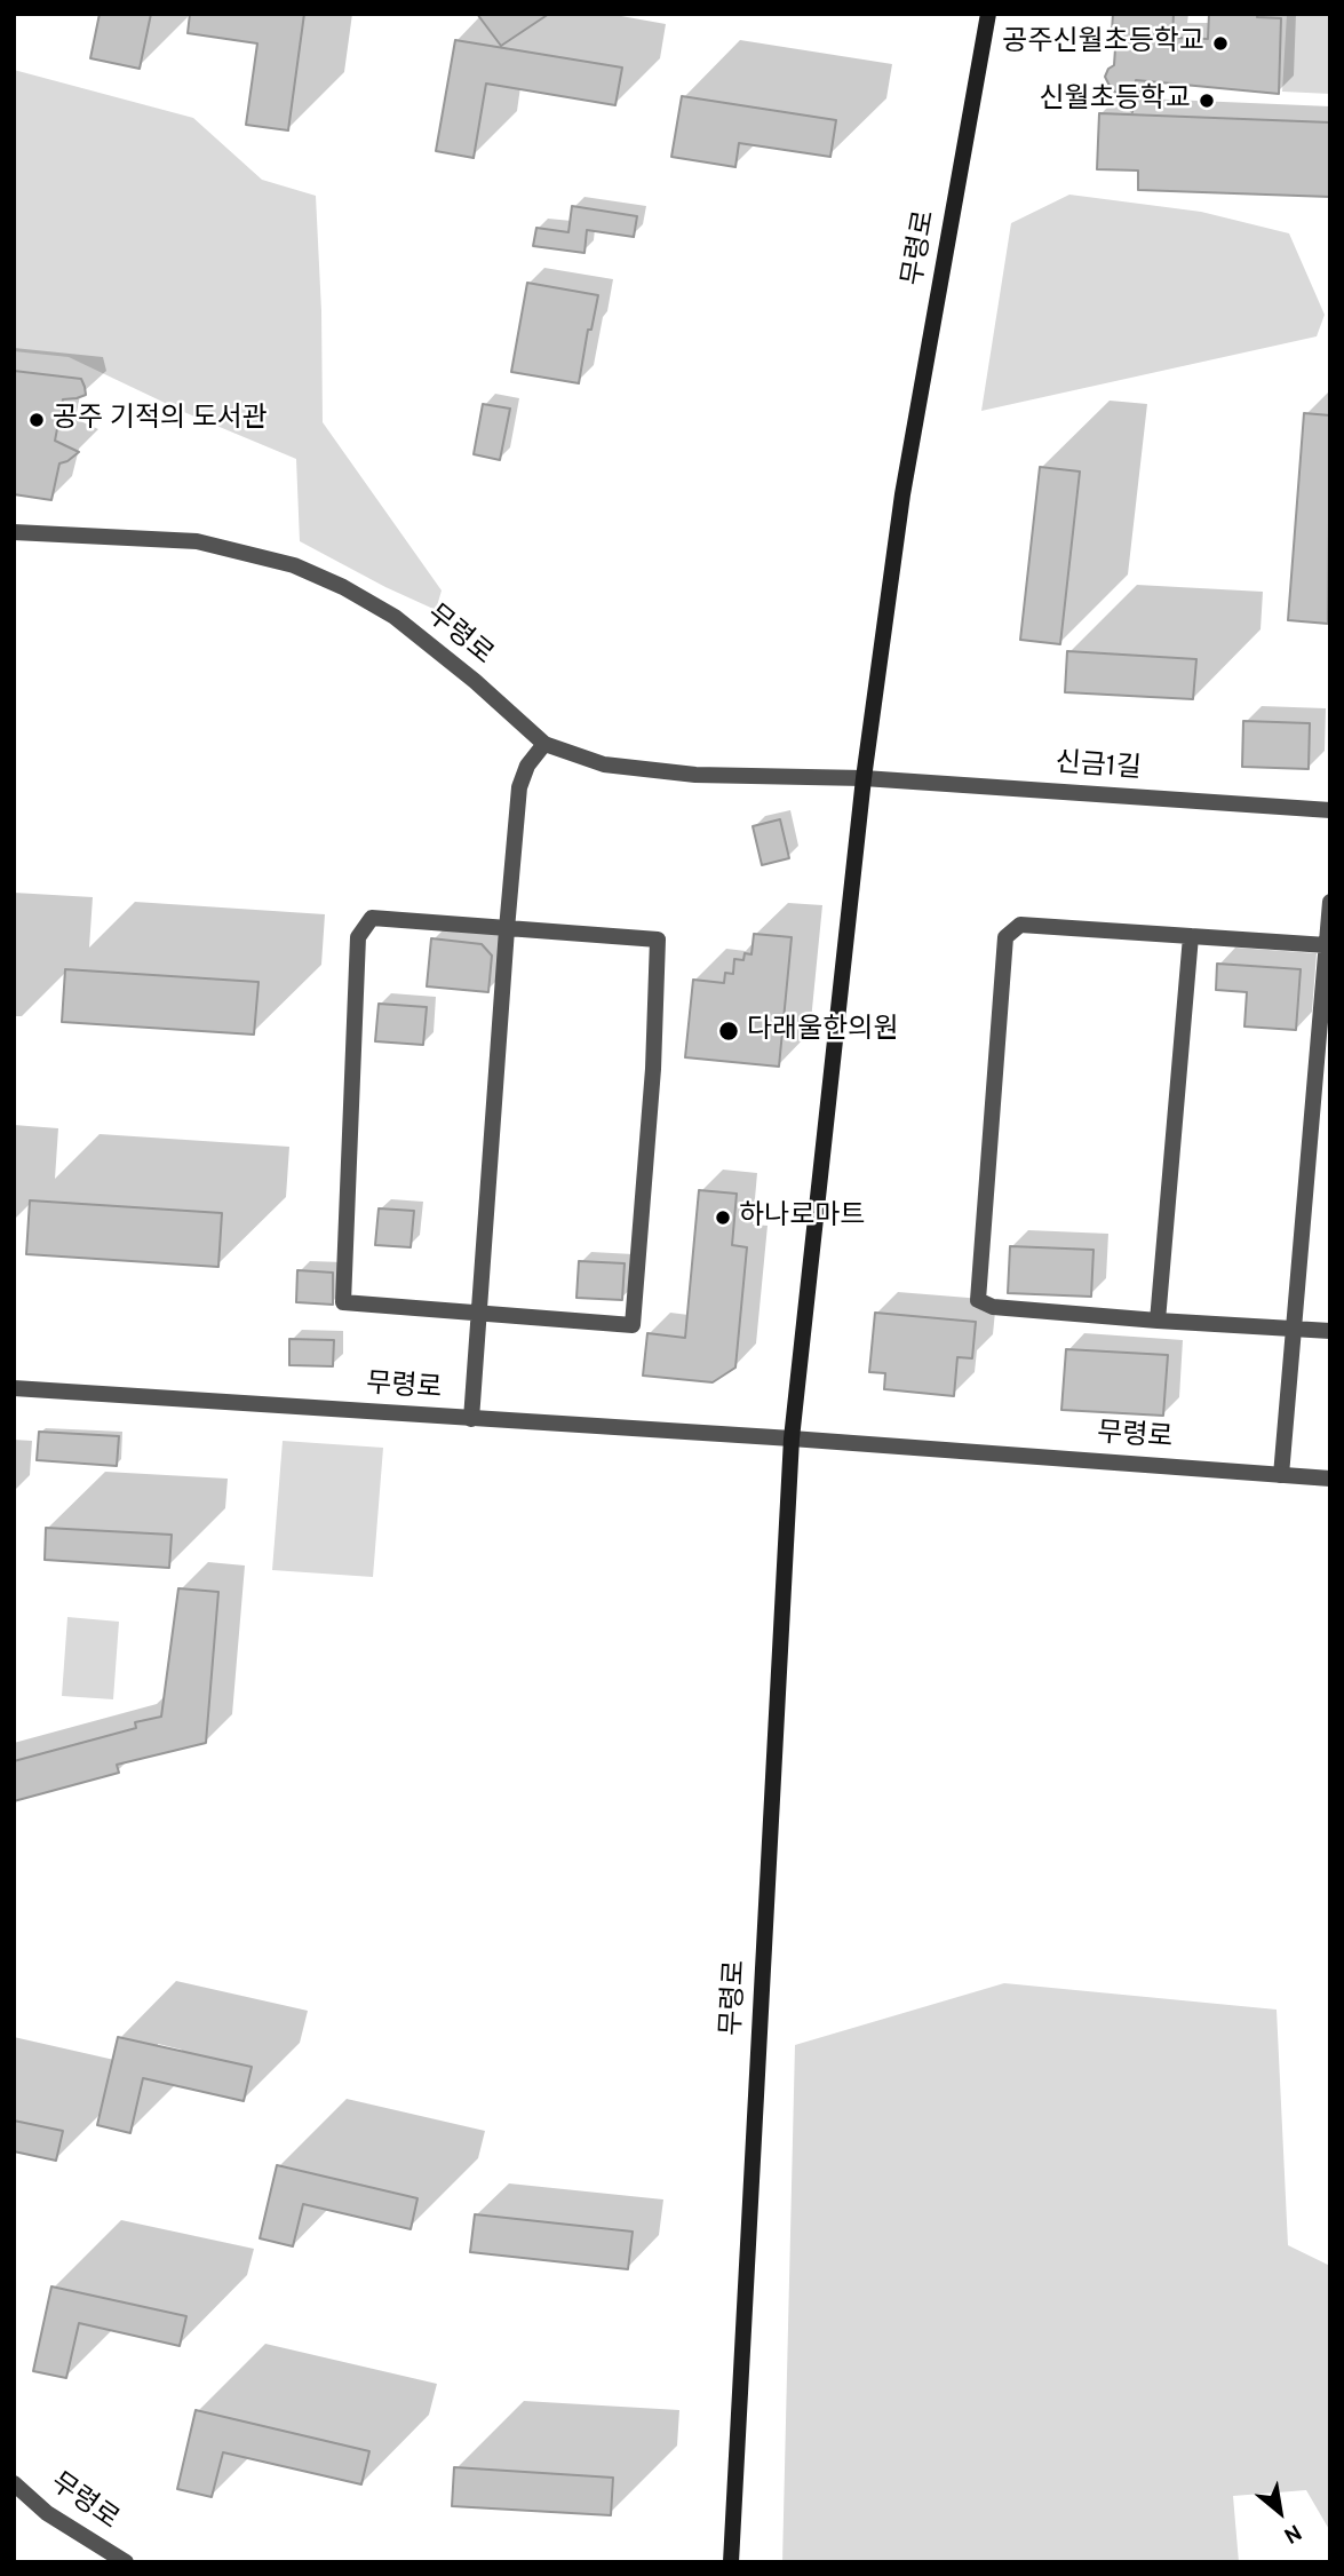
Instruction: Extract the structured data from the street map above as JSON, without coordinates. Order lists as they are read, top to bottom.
{
  "streets": {
    "main road": ["무령로"],
    "street": ["신금1길"]
  },
  "crossings": [
    ["무령로", "신금1길"]
  ],
  "places": [
    "공주신월초등학교",
    "신월초등학교",
    "공주 기적의 도서관",
    "다래울한의원",
    "하나로마트"
  ],
  "north": "bottom right"
}
